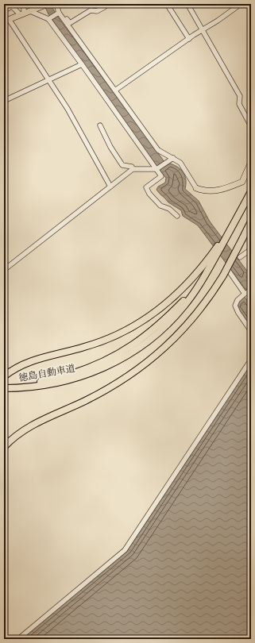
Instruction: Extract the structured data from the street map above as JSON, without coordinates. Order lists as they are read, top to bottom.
{
  "streets": {
    "highway": ["徳島自動車道"]
  }
}
